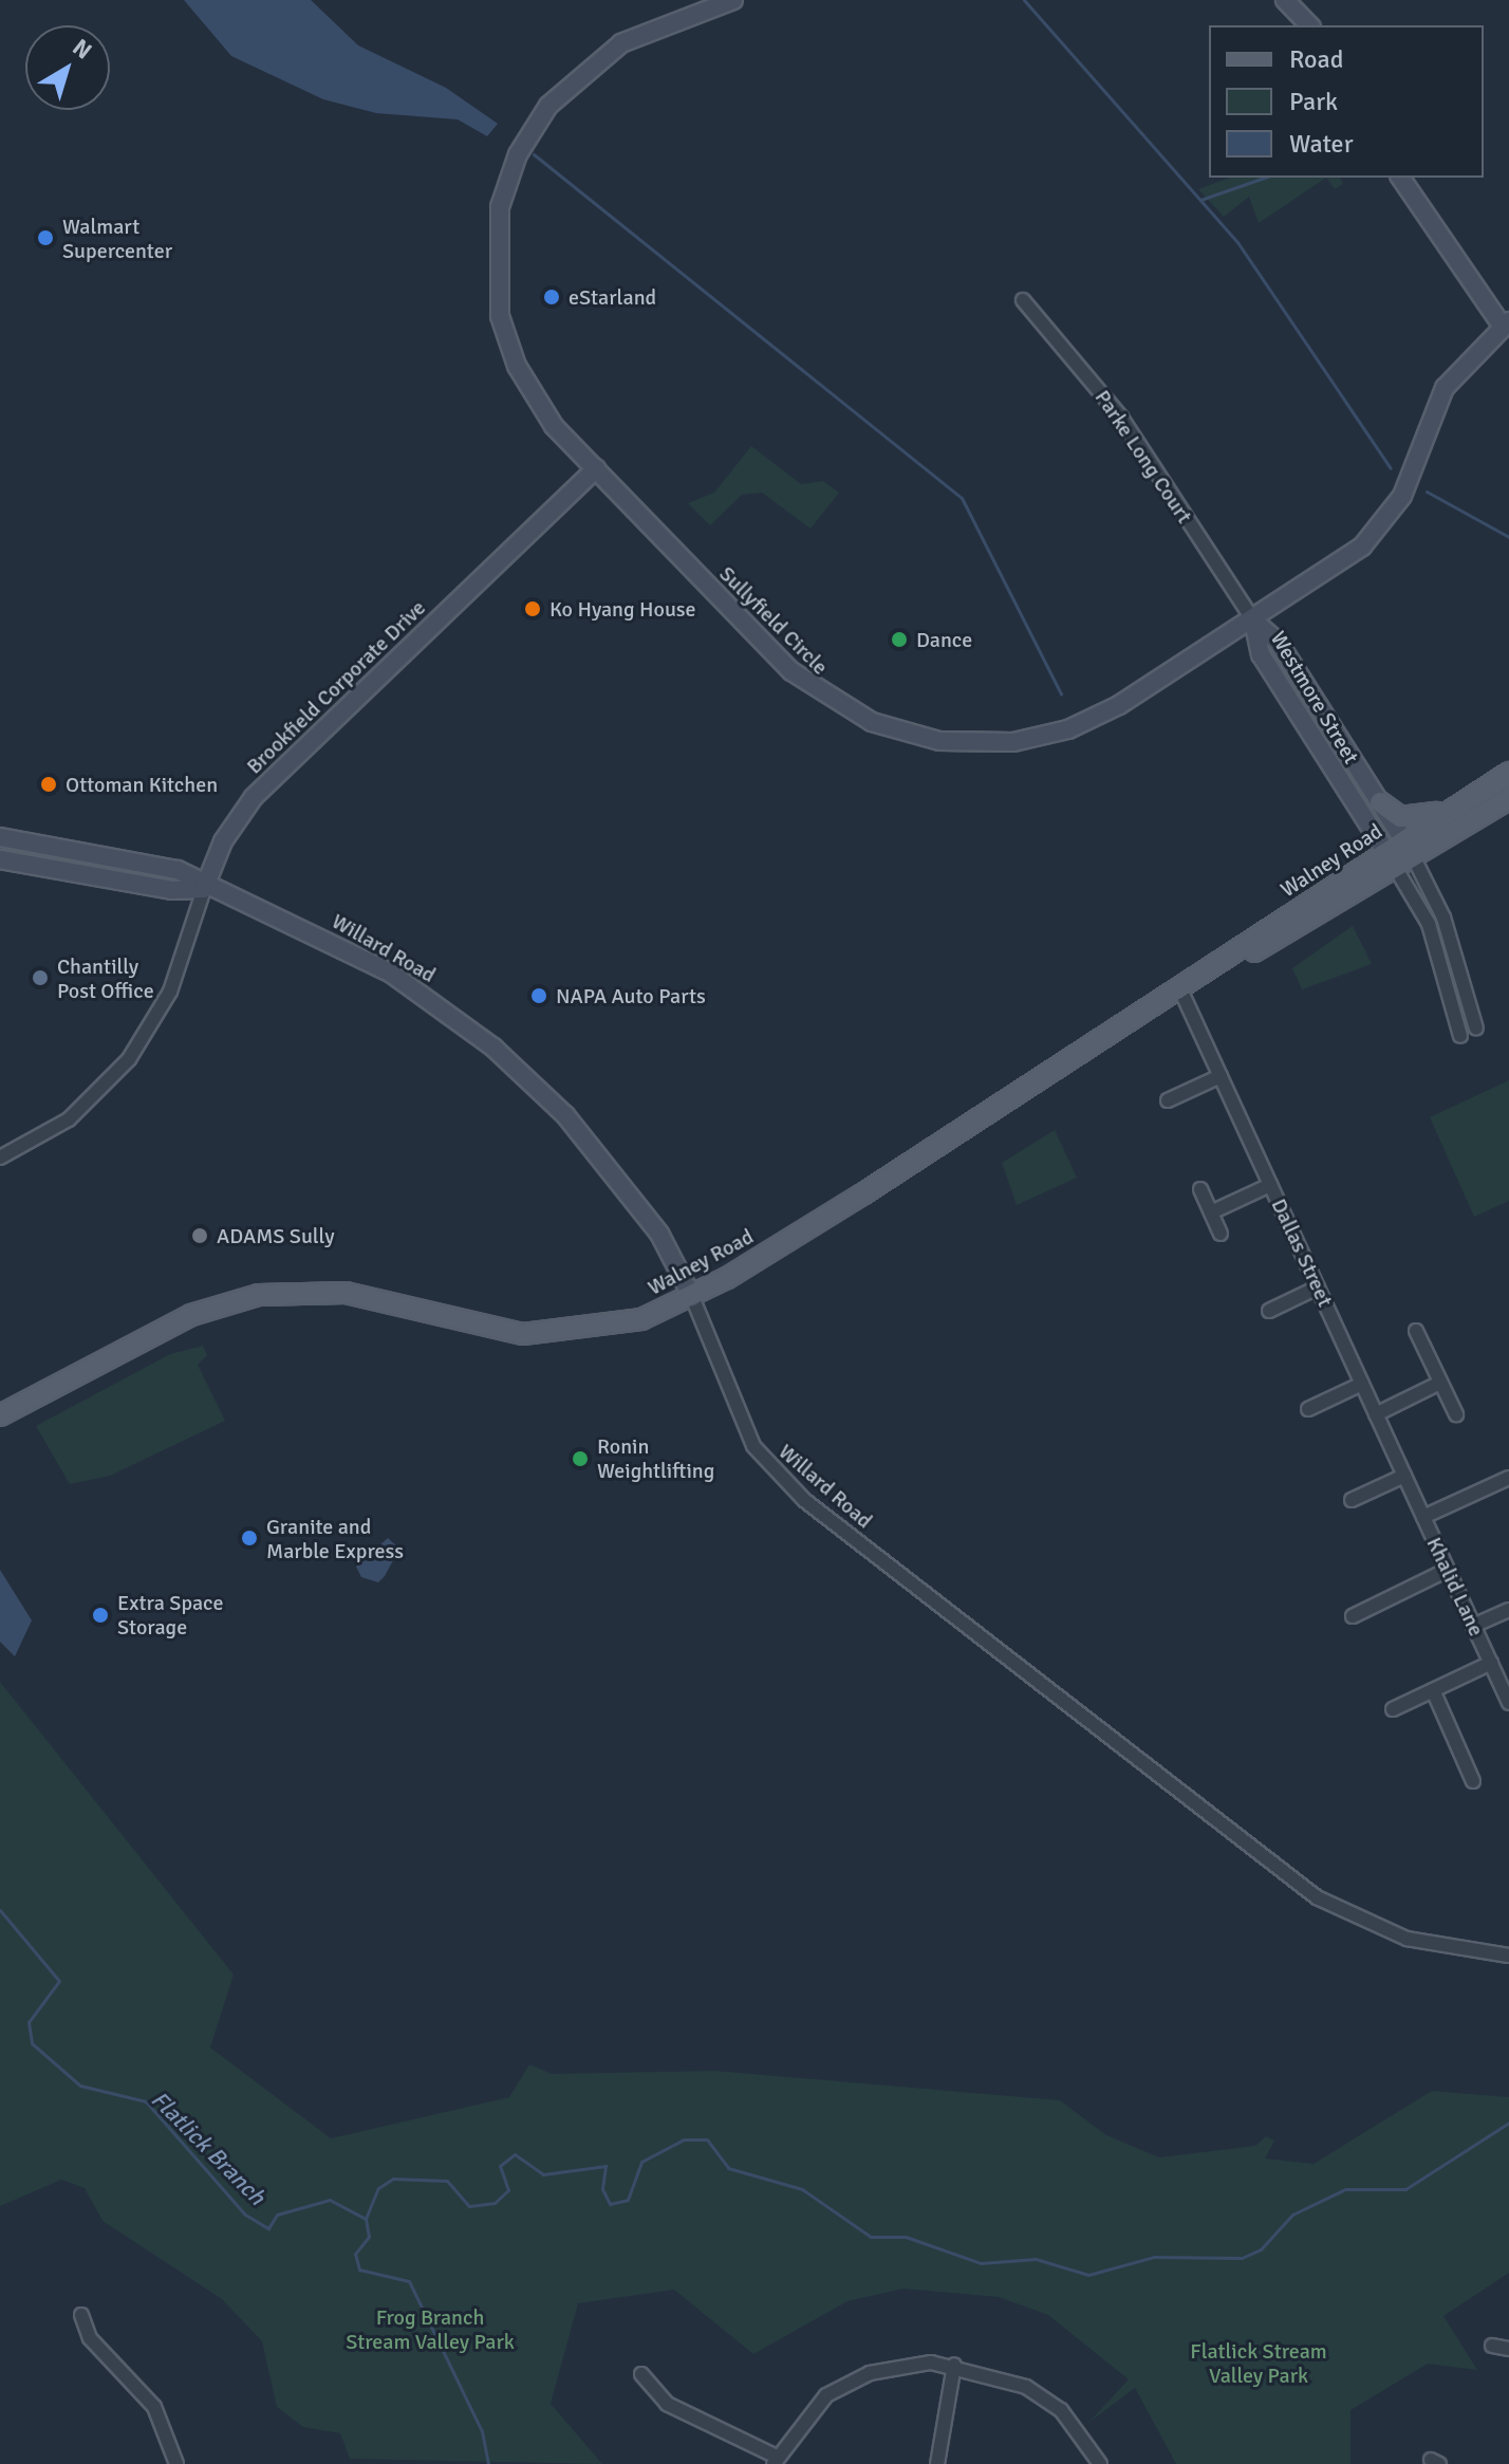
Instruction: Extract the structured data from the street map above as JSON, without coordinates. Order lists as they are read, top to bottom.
{
  "streets": {
    "main road": ["Walney Road"],
    "street": [
      "Parke Long Court",
      "Sullyfield Circle",
      "Brookfield Corporate Drive",
      "Westmore Street",
      "Willard Road",
      "Dallas Street",
      "Khalid Lane"
    ]
  },
  "crossings": [
    ["Parke Long Court", "Sullyfield Circle"],
    ["Parke Long Court", "Westmore Street"],
    ["Sullyfield Circle", "Brookfield Corporate Drive"],
    ["Sullyfield Circle", "Westmore Street"],
    ["Brookfield Corporate Drive", "Willard Road"],
    ["Westmore Street", "Walney Road"],
    ["Walney Road", "Willard Road"],
    ["Walney Road", "Dallas Street"],
    ["Dallas Street", "Khalid Lane"]
  ],
  "water": ["Flatlick Branch"],
  "parks": ["Frog Branch Stream Valley Park", "Flatlick Stream Valley Park"],
  "places": [
    "Walmart Supercenter",
    "eStarland",
    "Ko Hyang House",
    "Dance",
    "Ottoman Kitchen",
    "Chantilly Post Office",
    "NAPA Auto Parts",
    "ADAMS Sully",
    "Ronin Weightlifting",
    "Granite and Marble Express",
    "Extra Space Storage"
  ],
  "legend": ["Road", "Park", "Water"],
  "north": "top right"
}
